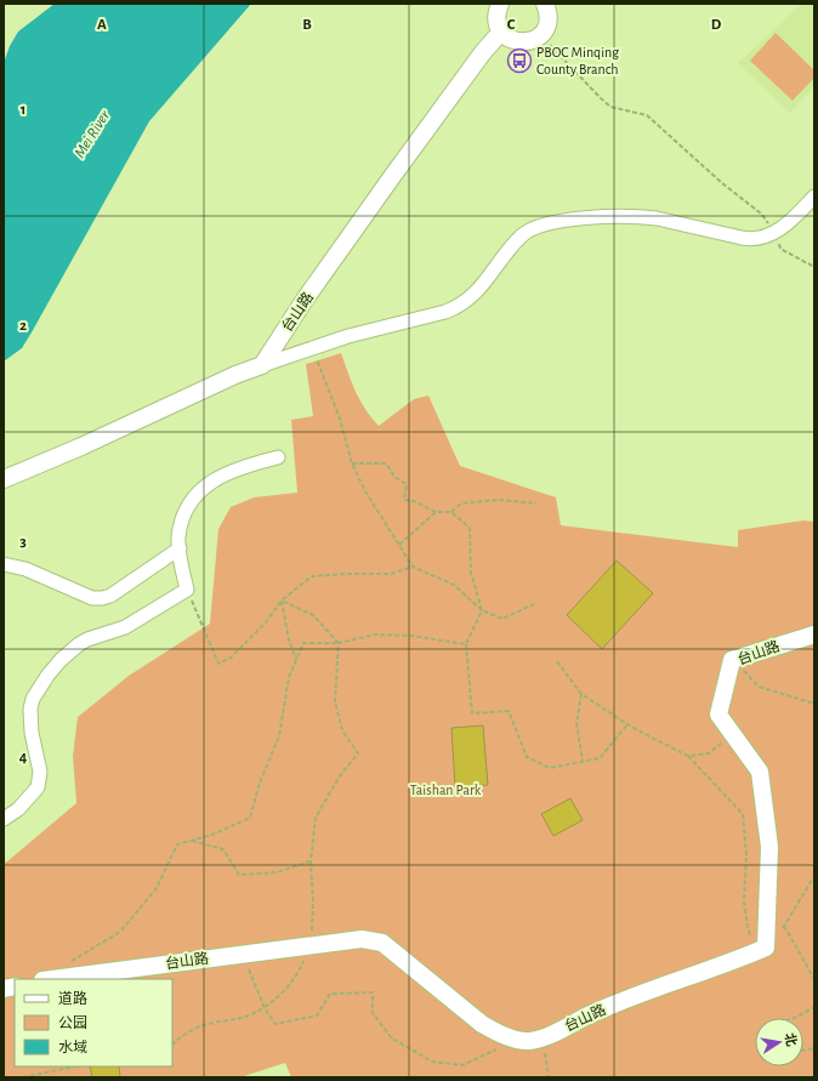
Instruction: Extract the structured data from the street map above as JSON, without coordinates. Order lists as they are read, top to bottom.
{
  "streets": {
    "street": ["台山路"]
  },
  "water": ["Mei River"],
  "parks": ["Taishan Park"],
  "places": {
    "bus stop": ["PBOC Minqing County Branch"]
  },
  "legend": ["道路", "公园", "水域"],
  "north": "right",
  "grid": {
    "columns": [
      "A",
      "B",
      "C",
      "D"
    ],
    "rows": [
      "1",
      "2",
      "3",
      "4"
    ]
  }
}
